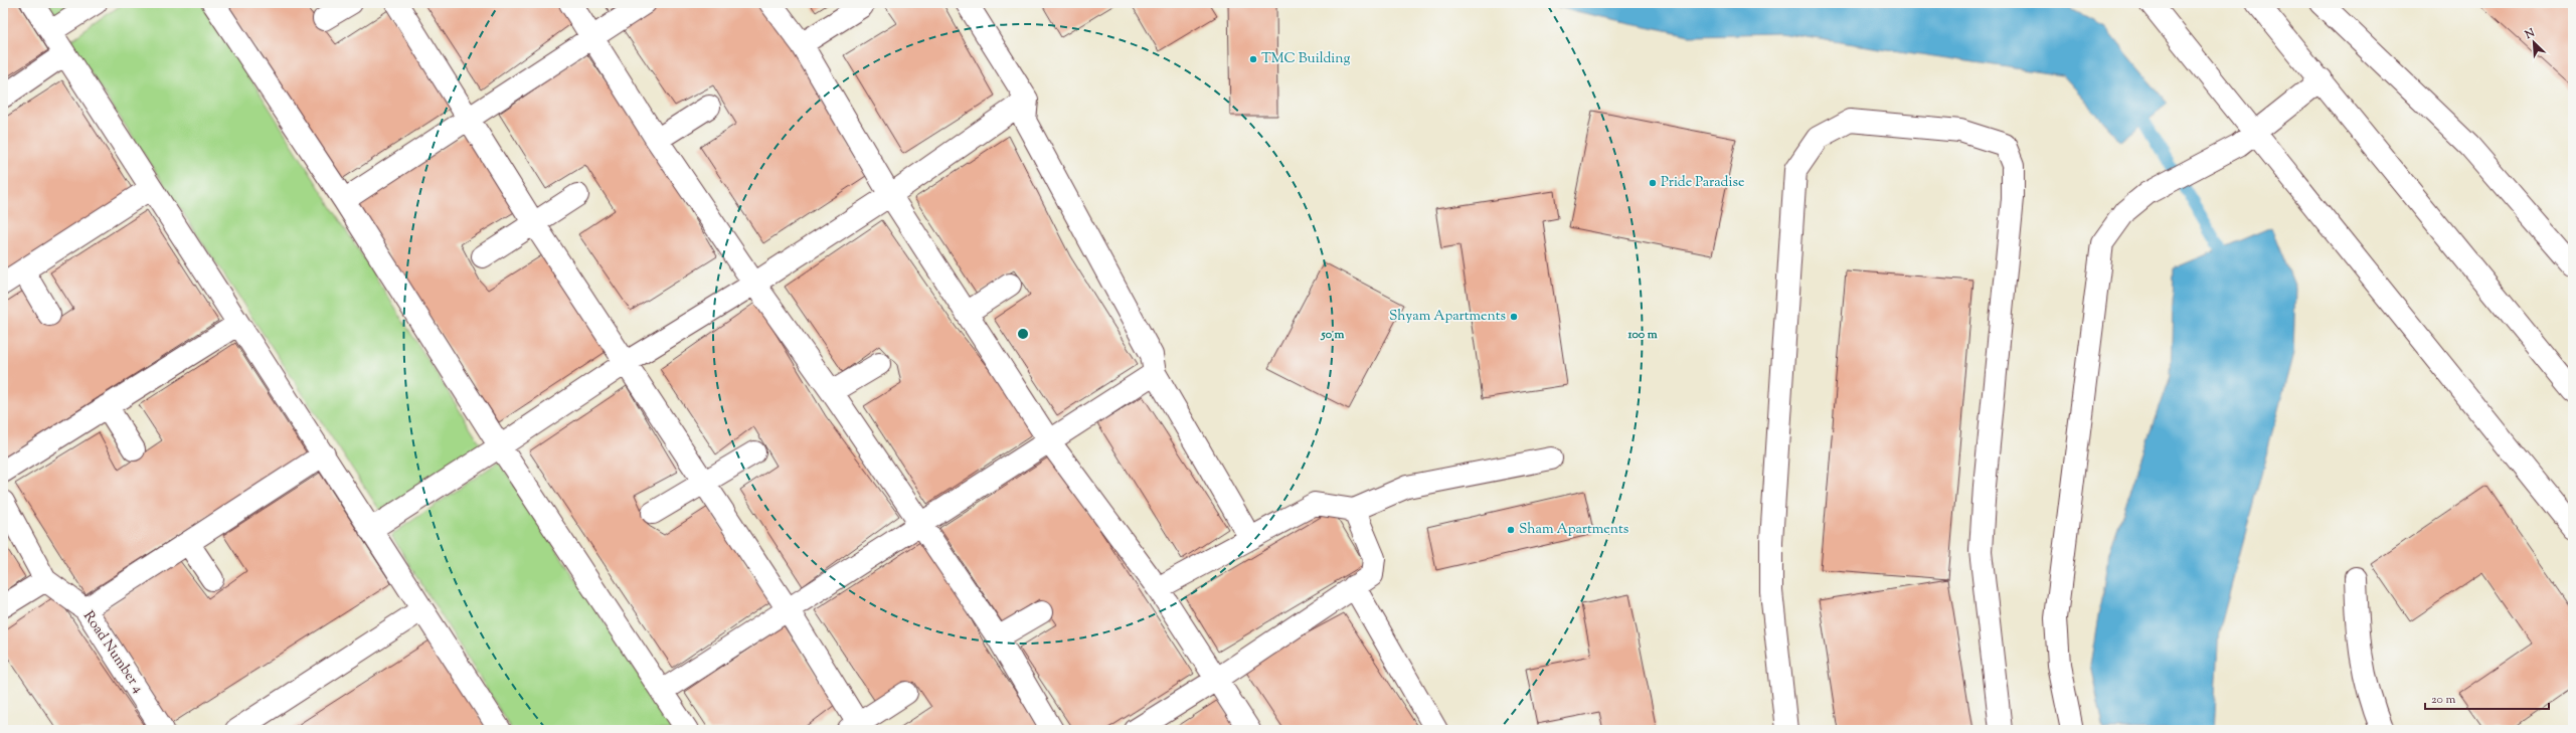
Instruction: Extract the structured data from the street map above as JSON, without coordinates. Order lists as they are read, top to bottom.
{
  "streets": {
    "street": ["Road Number 4"]
  },
  "places": [
    "TMC Building",
    "Pride Paradise",
    "Shyam Apartments",
    "Sham Apartments"
  ],
  "scale_bar": "20 m",
  "north": "top left",
  "rings": ["50 m", "100 m"]
}
